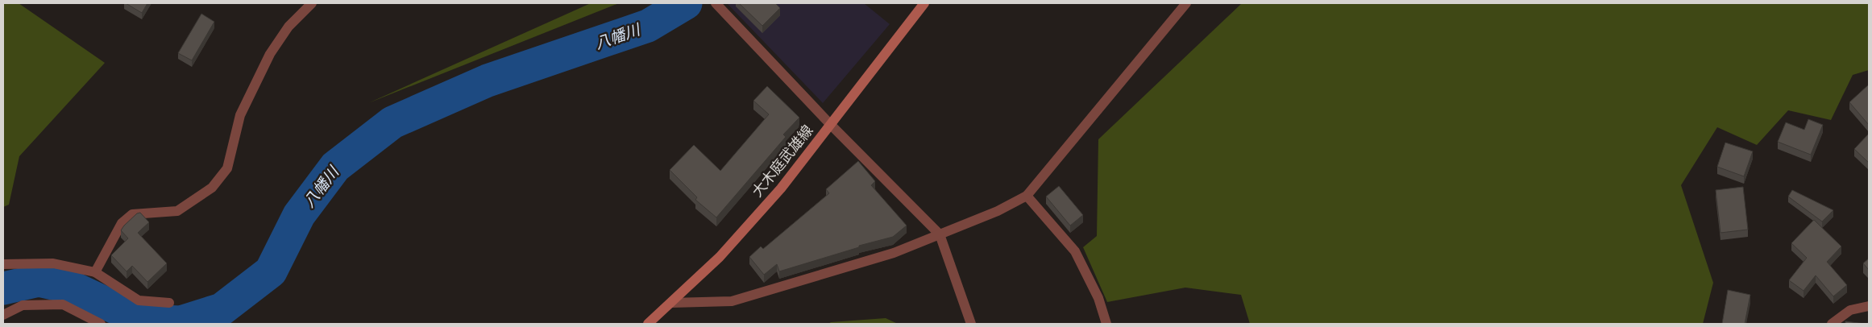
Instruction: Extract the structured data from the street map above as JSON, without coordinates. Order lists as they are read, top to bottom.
{
  "streets": {
    "main road": ["大木庭武雄線"]
  },
  "water": ["八幡川"]
}
